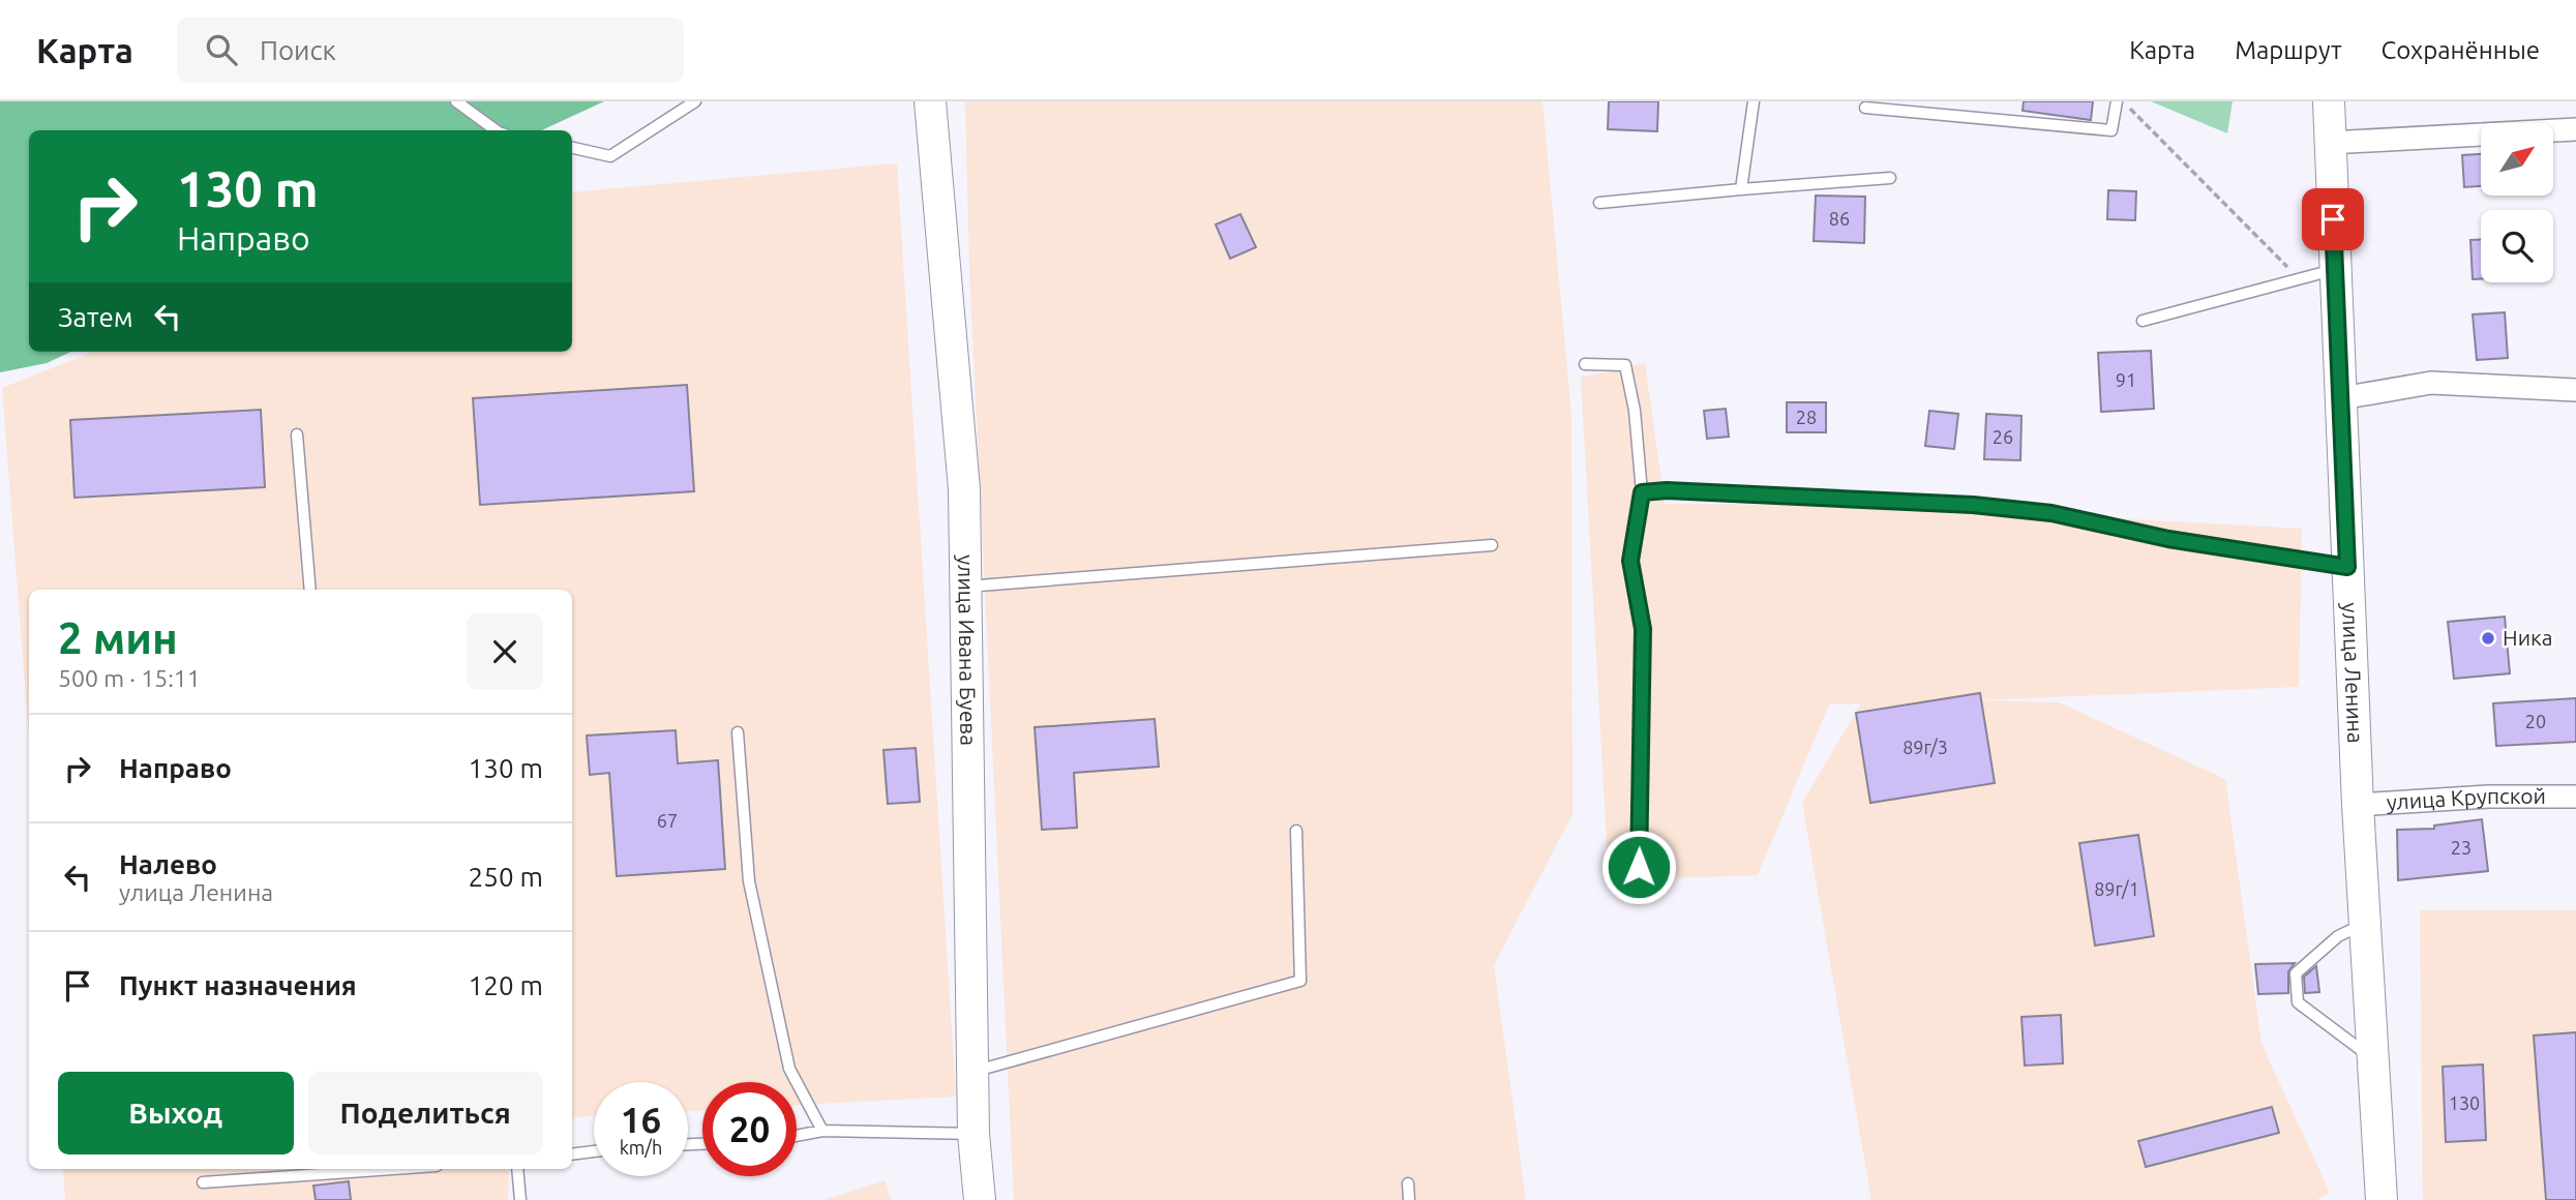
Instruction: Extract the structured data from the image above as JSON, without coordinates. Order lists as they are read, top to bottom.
{
  "streets": {
    "main road": ["улица Ивана Буева", "улица Ленина"],
    "street": ["улица Крупской"]
  },
  "crossings": [
    ["улица Ленина", "улица Крупской"]
  ],
  "places": ["Ника"],
  "house_numbers": [
    "86",
    "91",
    "28",
    "26",
    "20",
    "89г/3",
    "67",
    "23",
    "89г/1",
    "130"
  ],
  "north": "top right",
  "page": {
    "header": "Карта",
    "search": "Поиск",
    "nav": ["Карта", "Маршрут", "Сохранённые"],
    "turn": ["130 m", "Направо"],
    "then": "Затем",
    "heading": ["2 мин", "500 m · 15:11"],
    "list": [
      {
        "name": "Направо",
        "value": "130 m"
      },
      {
        "name": "Налево",
        "note": "улица Ленина",
        "value": "250 m"
      },
      {
        "name": "Пункт назначения",
        "value": "120 m"
      }
    ],
    "buttons": ["Выход", "Поделиться"],
    "speed": "16 km/h",
    "limit": "20"
  }
}
